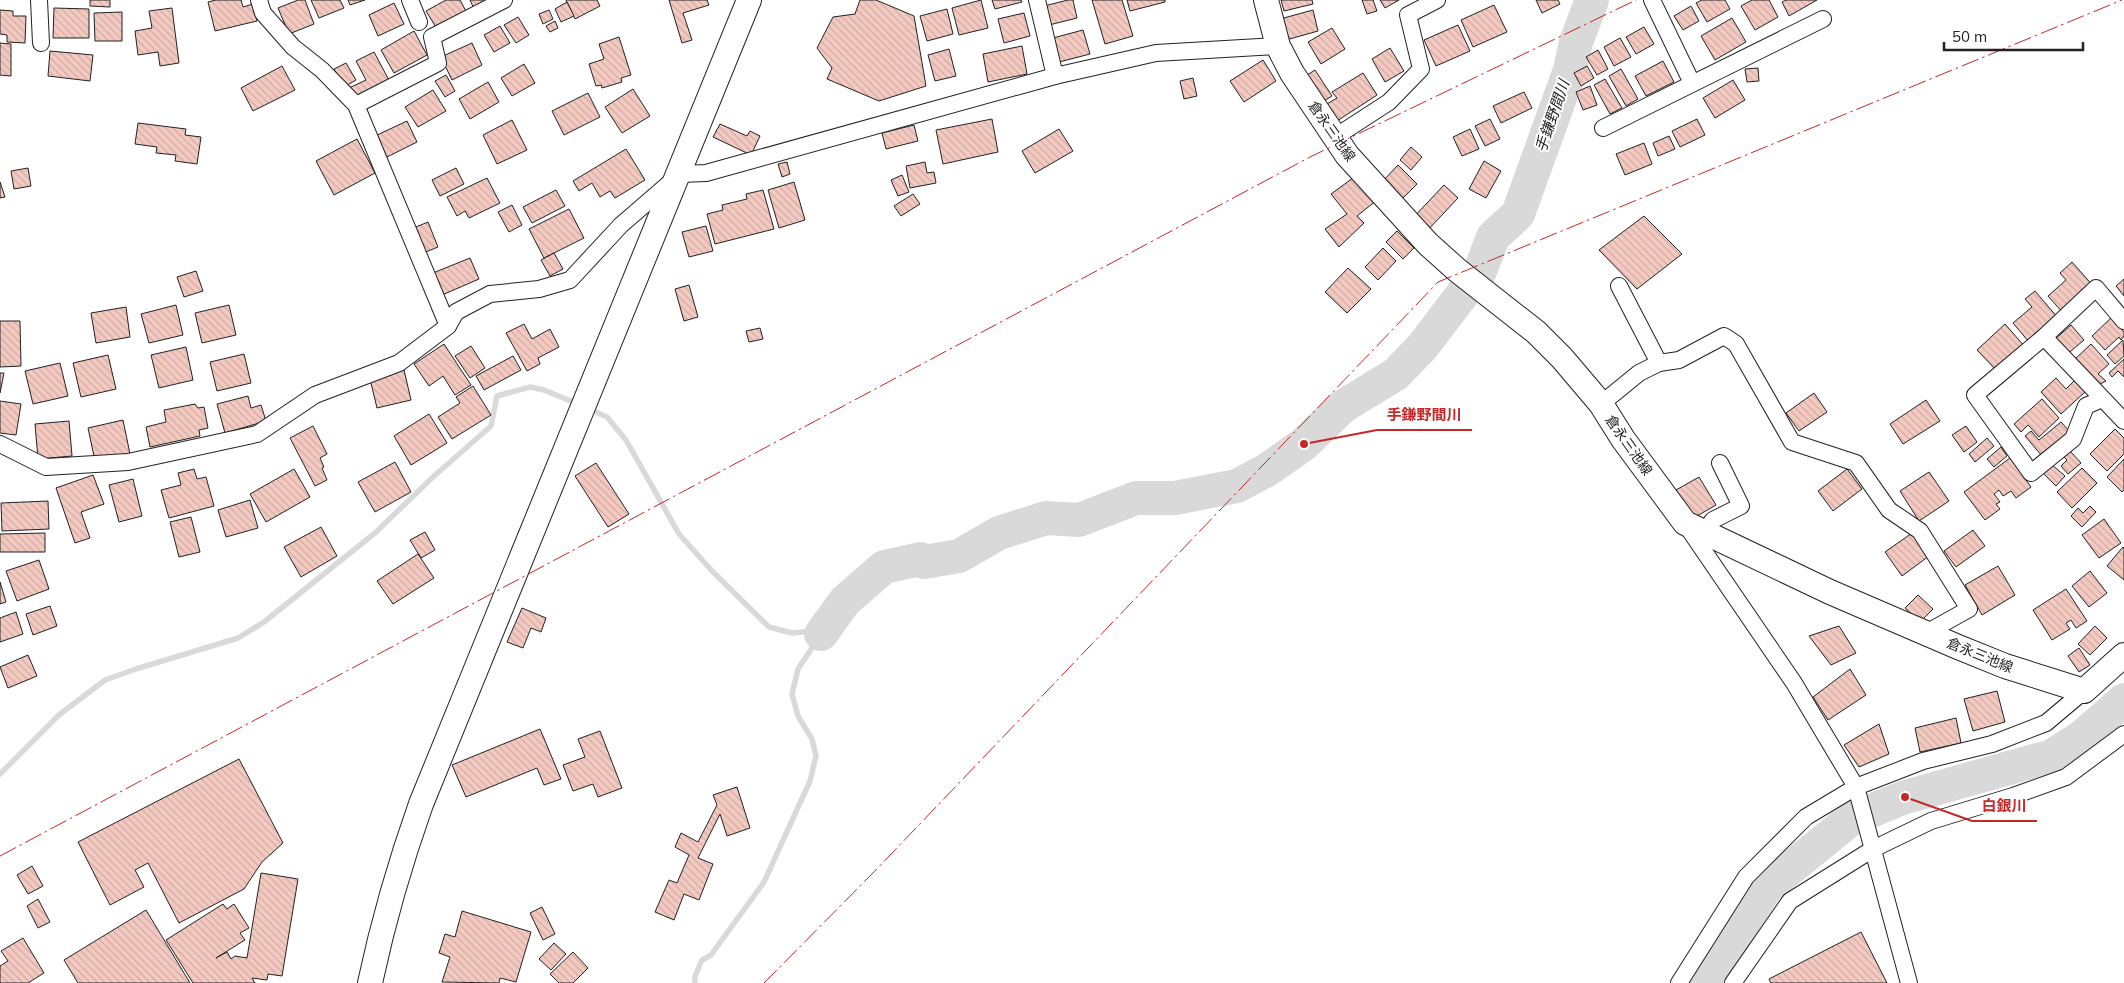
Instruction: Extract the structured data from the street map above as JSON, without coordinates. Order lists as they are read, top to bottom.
{
  "streets": {
    "main road": ["倉永三池線"]
  },
  "water": ["手鎌野間川"],
  "places": ["手鎌野間川", "白銀川"],
  "scale_bar": "50 m"
}
